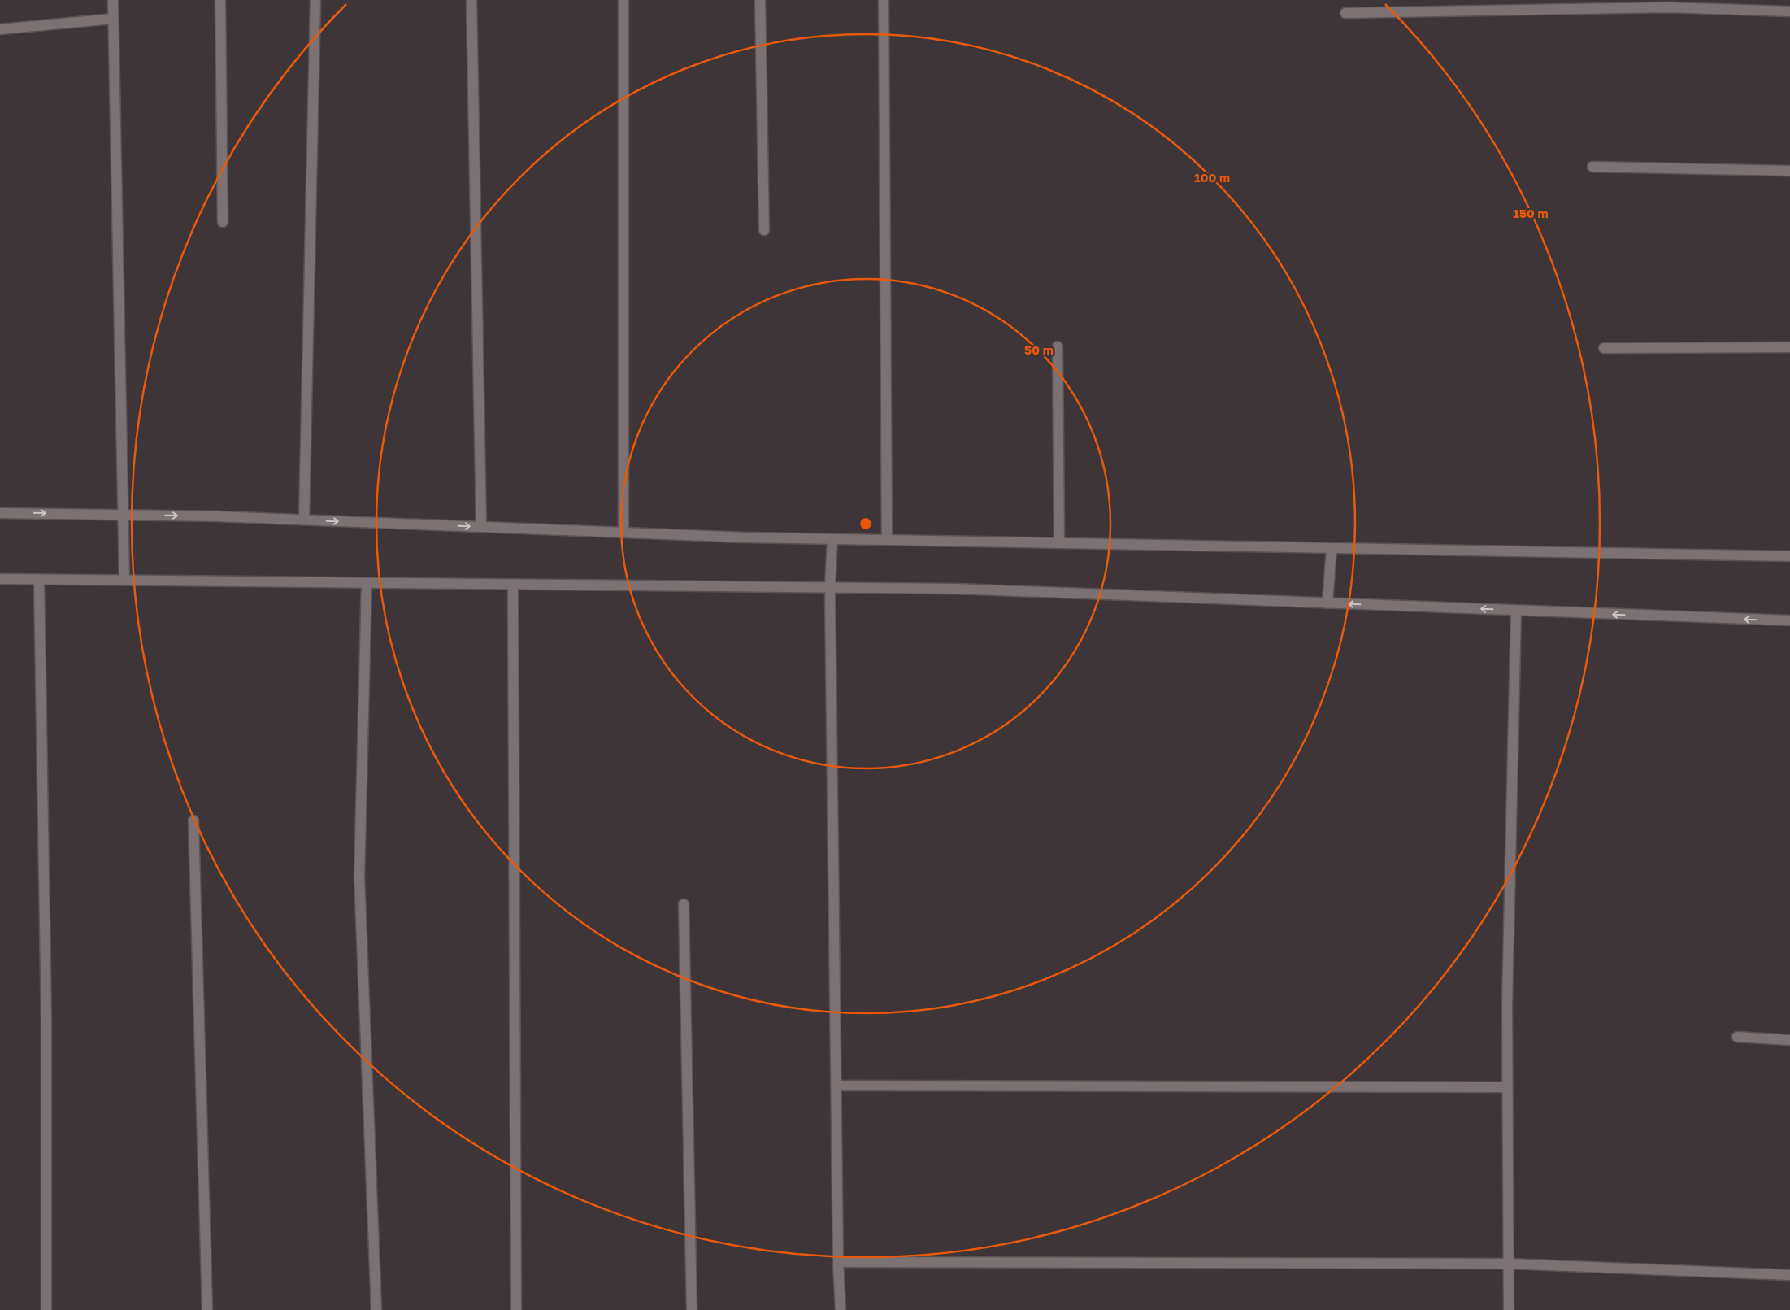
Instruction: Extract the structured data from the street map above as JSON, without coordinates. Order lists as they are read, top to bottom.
{
  "rings": ["100 m", "150 m", "50 m"]
}
